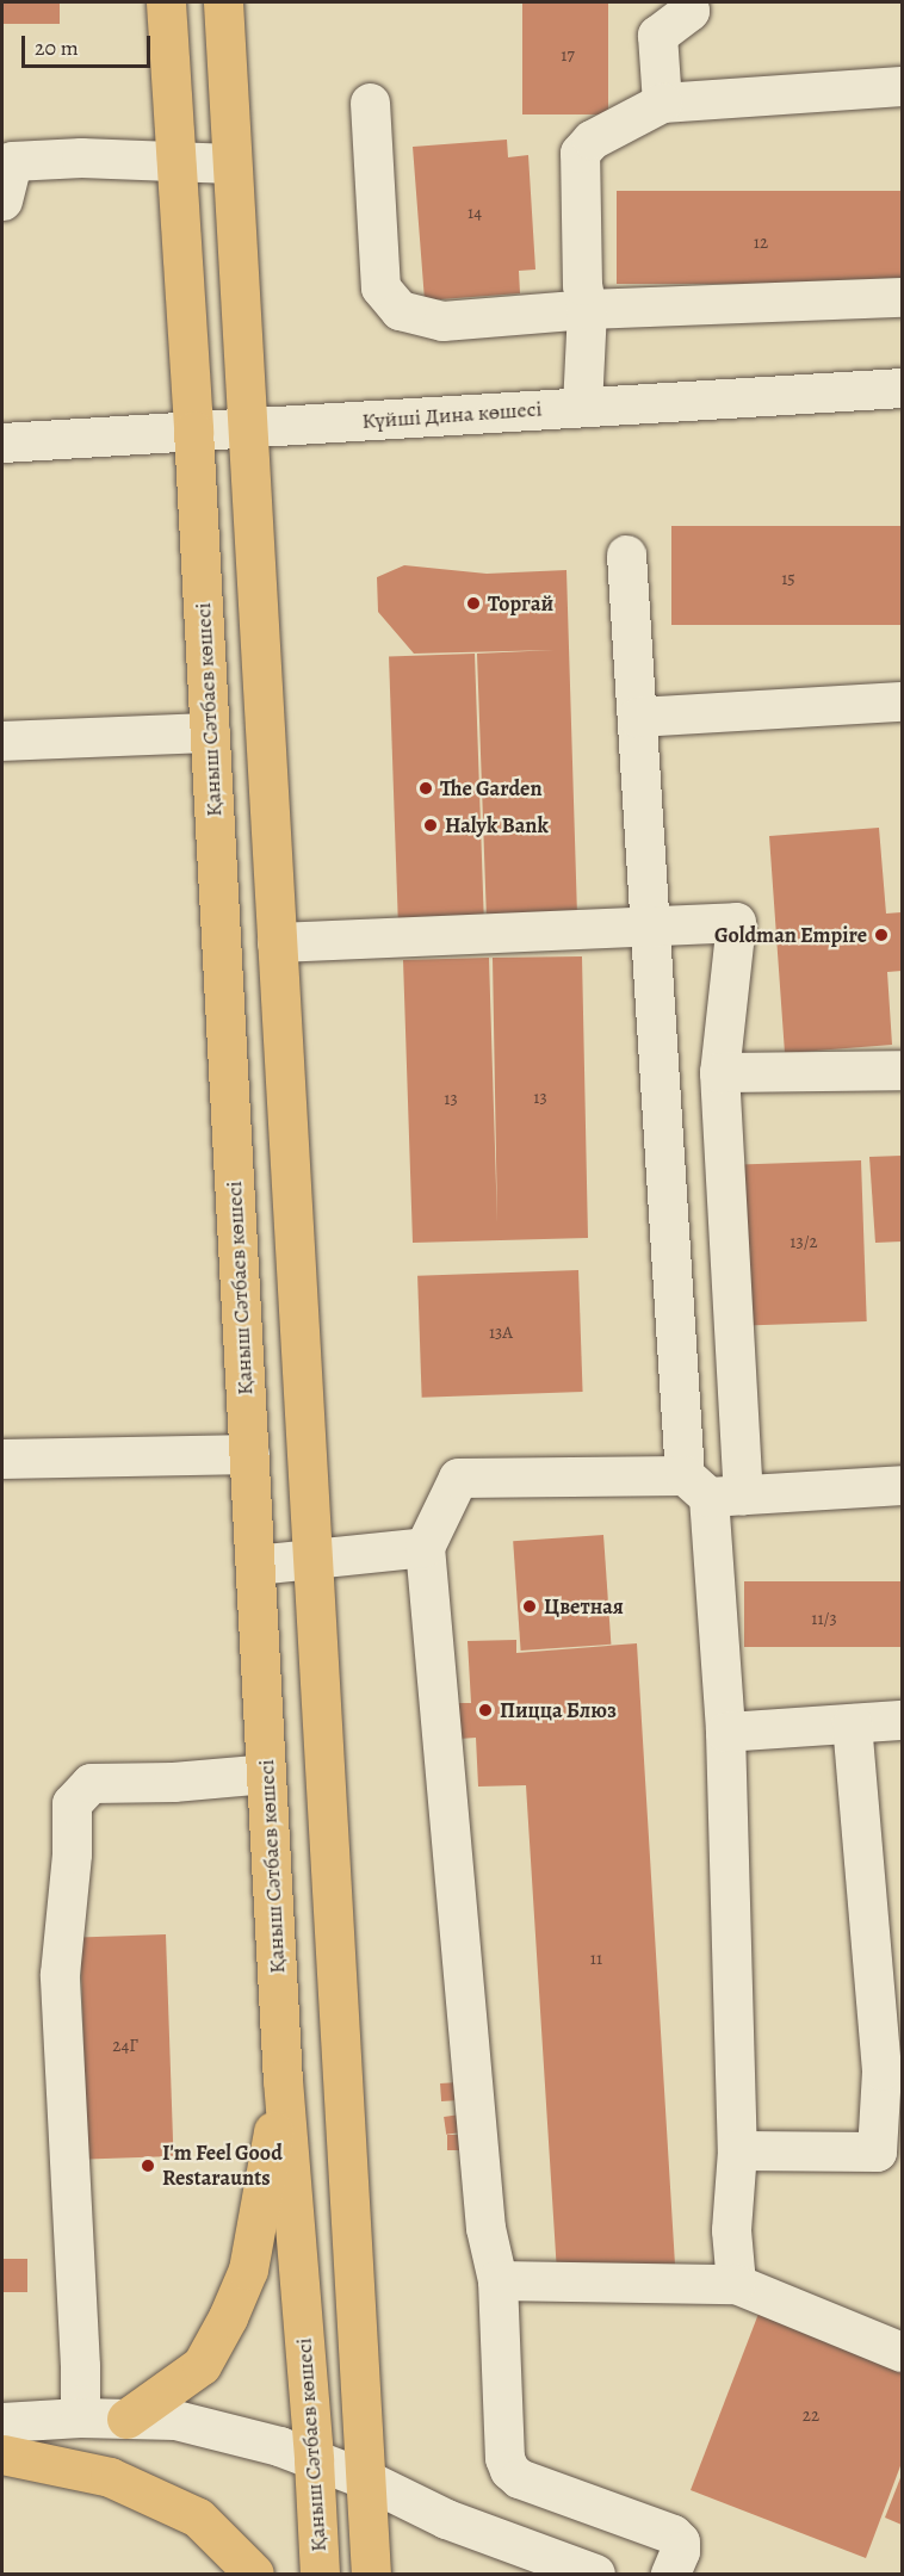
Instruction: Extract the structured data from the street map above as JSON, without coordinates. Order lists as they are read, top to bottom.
{
  "streets": {
    "main road": ["Қаныш Сәтбаев көшесі"],
    "street": ["Күйші Дина көшесі"]
  },
  "crossings": [
    ["Күйші Дина көшесі", "Қаныш Сәтбаев көшесі"]
  ],
  "places": [
    "Торгай",
    "The Garden",
    "Halyk Bank",
    "Goldman Empire",
    "Цветная",
    "Пицца Блюз",
    "I'm Feel Good Restaraunts"
  ],
  "house_numbers": [
    "17",
    "14",
    "12",
    "15",
    "13",
    "13",
    "13/2",
    "13А",
    "11/3",
    "11",
    "24Г",
    "22"
  ],
  "scale_bar": "20 m"
}
